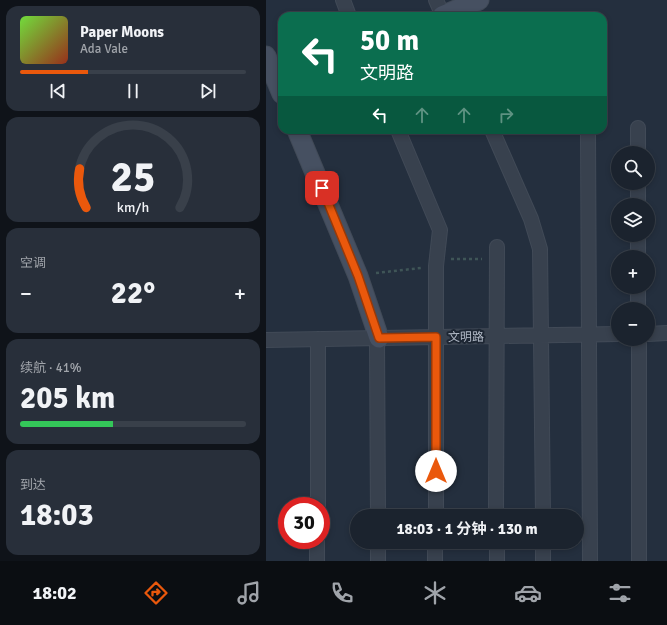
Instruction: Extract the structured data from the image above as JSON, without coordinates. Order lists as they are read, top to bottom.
{
  "streets": {
    "street": ["文明路"]
  },
  "page": {
    "turn": ["50 m", "文明路"],
    "song": ["Paper Moons", "Ada Vale"],
    "map_buttons": ["+", "−"],
    "tile": [
      "空调",
      ["续航 · 41%", "205 km"],
      ["到达", "18:03"]
    ],
    "heat": ["−", "22°", "+"],
    "limit": "30",
    "trip": "18:03 · 1 分钟 · 130 m",
    "tabs": "18:02",
    "gauge": ["25", "km/h"]
  }
}
